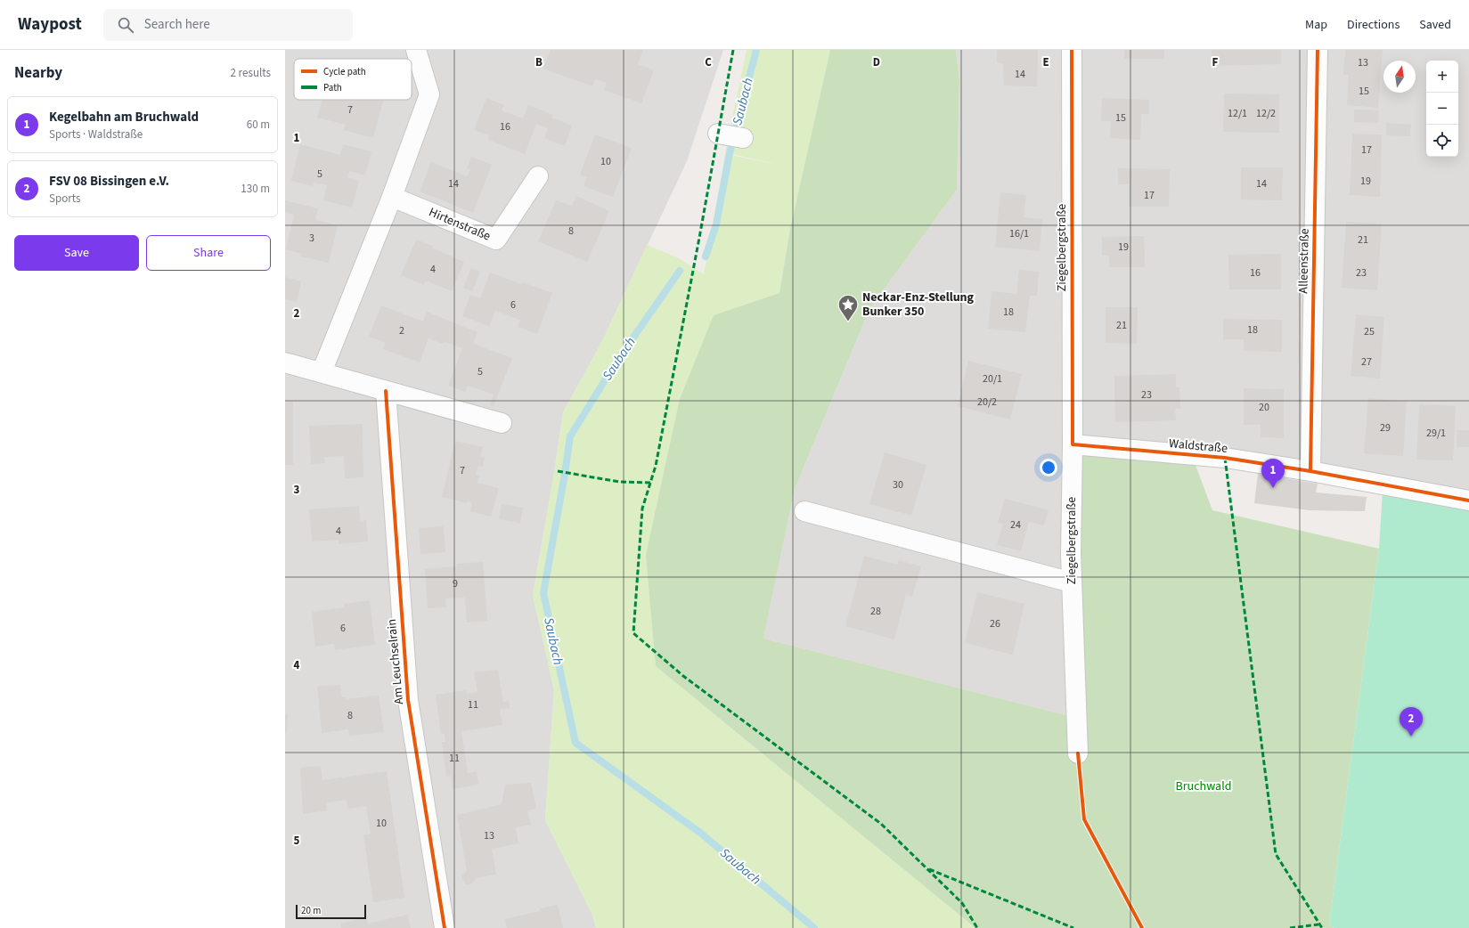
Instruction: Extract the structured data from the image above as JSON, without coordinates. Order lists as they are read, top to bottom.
{
  "streets": {
    "street": [
      "Hirtenstraße",
      "Ziegelbergstraße",
      "Alleenstraße",
      "Waldstraße",
      "Am Leuchselrain"
    ]
  },
  "crossings": [
    ["Ziegelbergstraße", "Waldstraße"],
    ["Alleenstraße", "Waldstraße"]
  ],
  "water": ["Saubach"],
  "parks": ["Bruchwald"],
  "places": {
    "place": ["Neckar-Enz-Stellung Bunker 350"]
  },
  "house_numbers": [
    "13",
    "14",
    "15",
    "7",
    "12/1",
    "12/2",
    "15",
    "16",
    "17",
    "10",
    "5",
    "19",
    "14",
    "14",
    "17",
    "8",
    "16/1",
    "3",
    "21",
    "19",
    "4",
    "16",
    "23",
    "6",
    "18",
    "21",
    "18",
    "2",
    "25",
    "27",
    "5",
    "20/1",
    "23",
    "20/2",
    "20",
    "29",
    "29/1",
    "7",
    "30",
    "24",
    "4",
    "9",
    "28",
    "26",
    "6",
    "11",
    "8",
    "11",
    "10",
    "13"
  ],
  "legend": ["Cycle path", "Path"],
  "scale_bar": "20 m",
  "north": "top",
  "page": {
    "header": "Waypost",
    "search": "Search here",
    "nav": ["Map", "Directions", "Saved"],
    "heading": ["Nearby", "2 results"],
    "map_buttons": ["+", "−"],
    "list": [
      {
        "mark": "1",
        "name": "Kegelbahn am Bruchwald",
        "note": "Sports · Waldstraße",
        "value": "60 m"
      },
      {
        "mark": "2",
        "name": "FSV 08 Bissingen e.V.",
        "note": "Sports",
        "value": "130 m"
      }
    ],
    "buttons": ["Save", "Share"],
    "pins": ["1", "2"],
    "scale": "20 m"
  },
  "grid": {
    "columns": [
      "B",
      "C",
      "D",
      "E",
      "F"
    ],
    "rows": [
      "1",
      "2",
      "3",
      "4",
      "5"
    ]
  }
}
